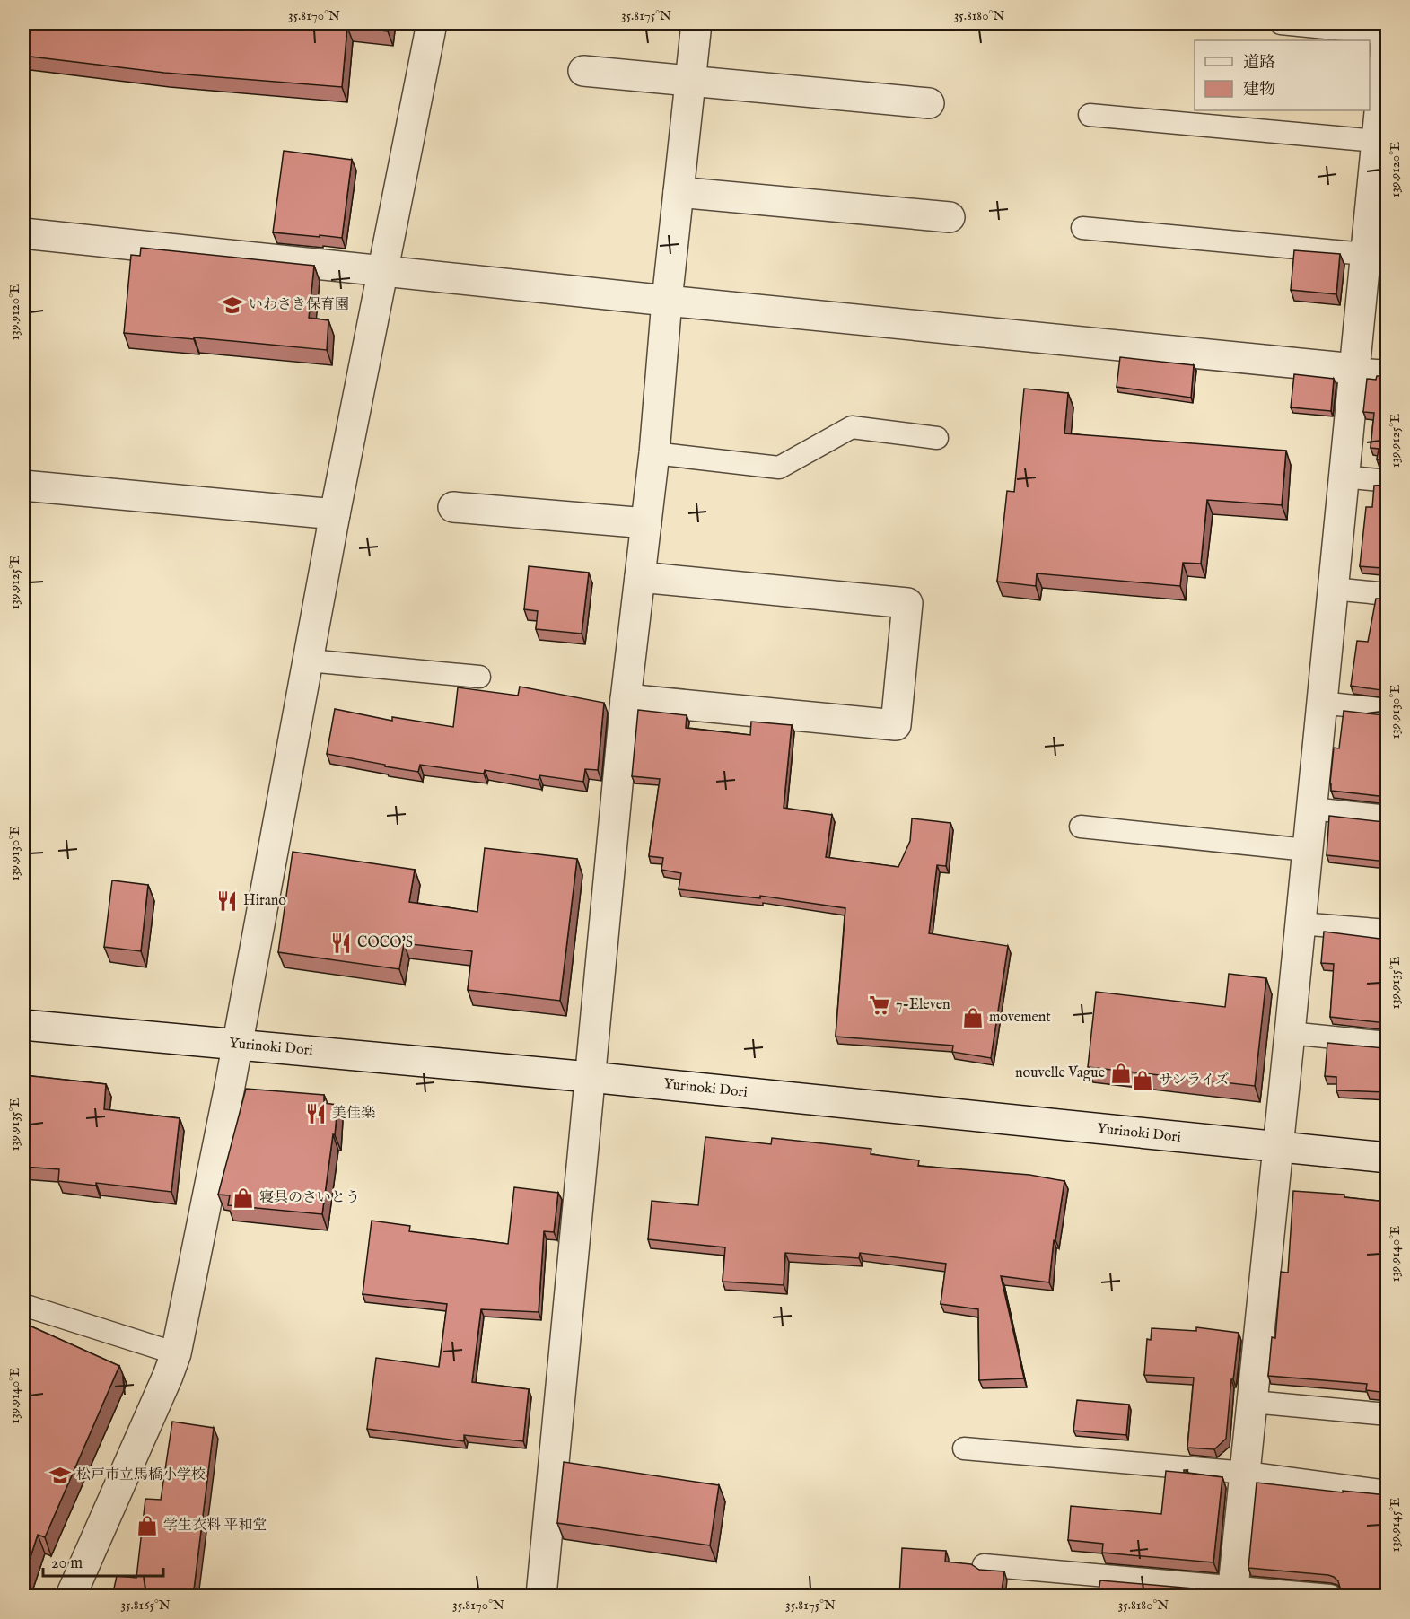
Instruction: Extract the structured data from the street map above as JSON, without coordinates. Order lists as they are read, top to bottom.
{
  "streets": {
    "street": ["Yurinoki Dori"]
  },
  "places": {
    "school or university": ["いわさき保育園", "松戸市立馬橋小学校"],
    "restaurant": ["Hirano", "COCO'S", "美佳楽"],
    "supermarket": ["7-Eleven"],
    "shop": [
      "movement",
      "nouvelle Vague",
      "サンライズ",
      "寝具のさいとう",
      "学生衣料 平和堂"
    ]
  },
  "legend": ["道路", "建物"],
  "scale_bar": "20 m",
  "coordinates": [
    "35.8170°N",
    "35.8175°N",
    "35.8180°N",
    "139.9120°E",
    "139.9125°E",
    "139.9130°E",
    "139.9135°E",
    "139.9140°E",
    "139.9145°E",
    "35.8165°N"
  ]
}
